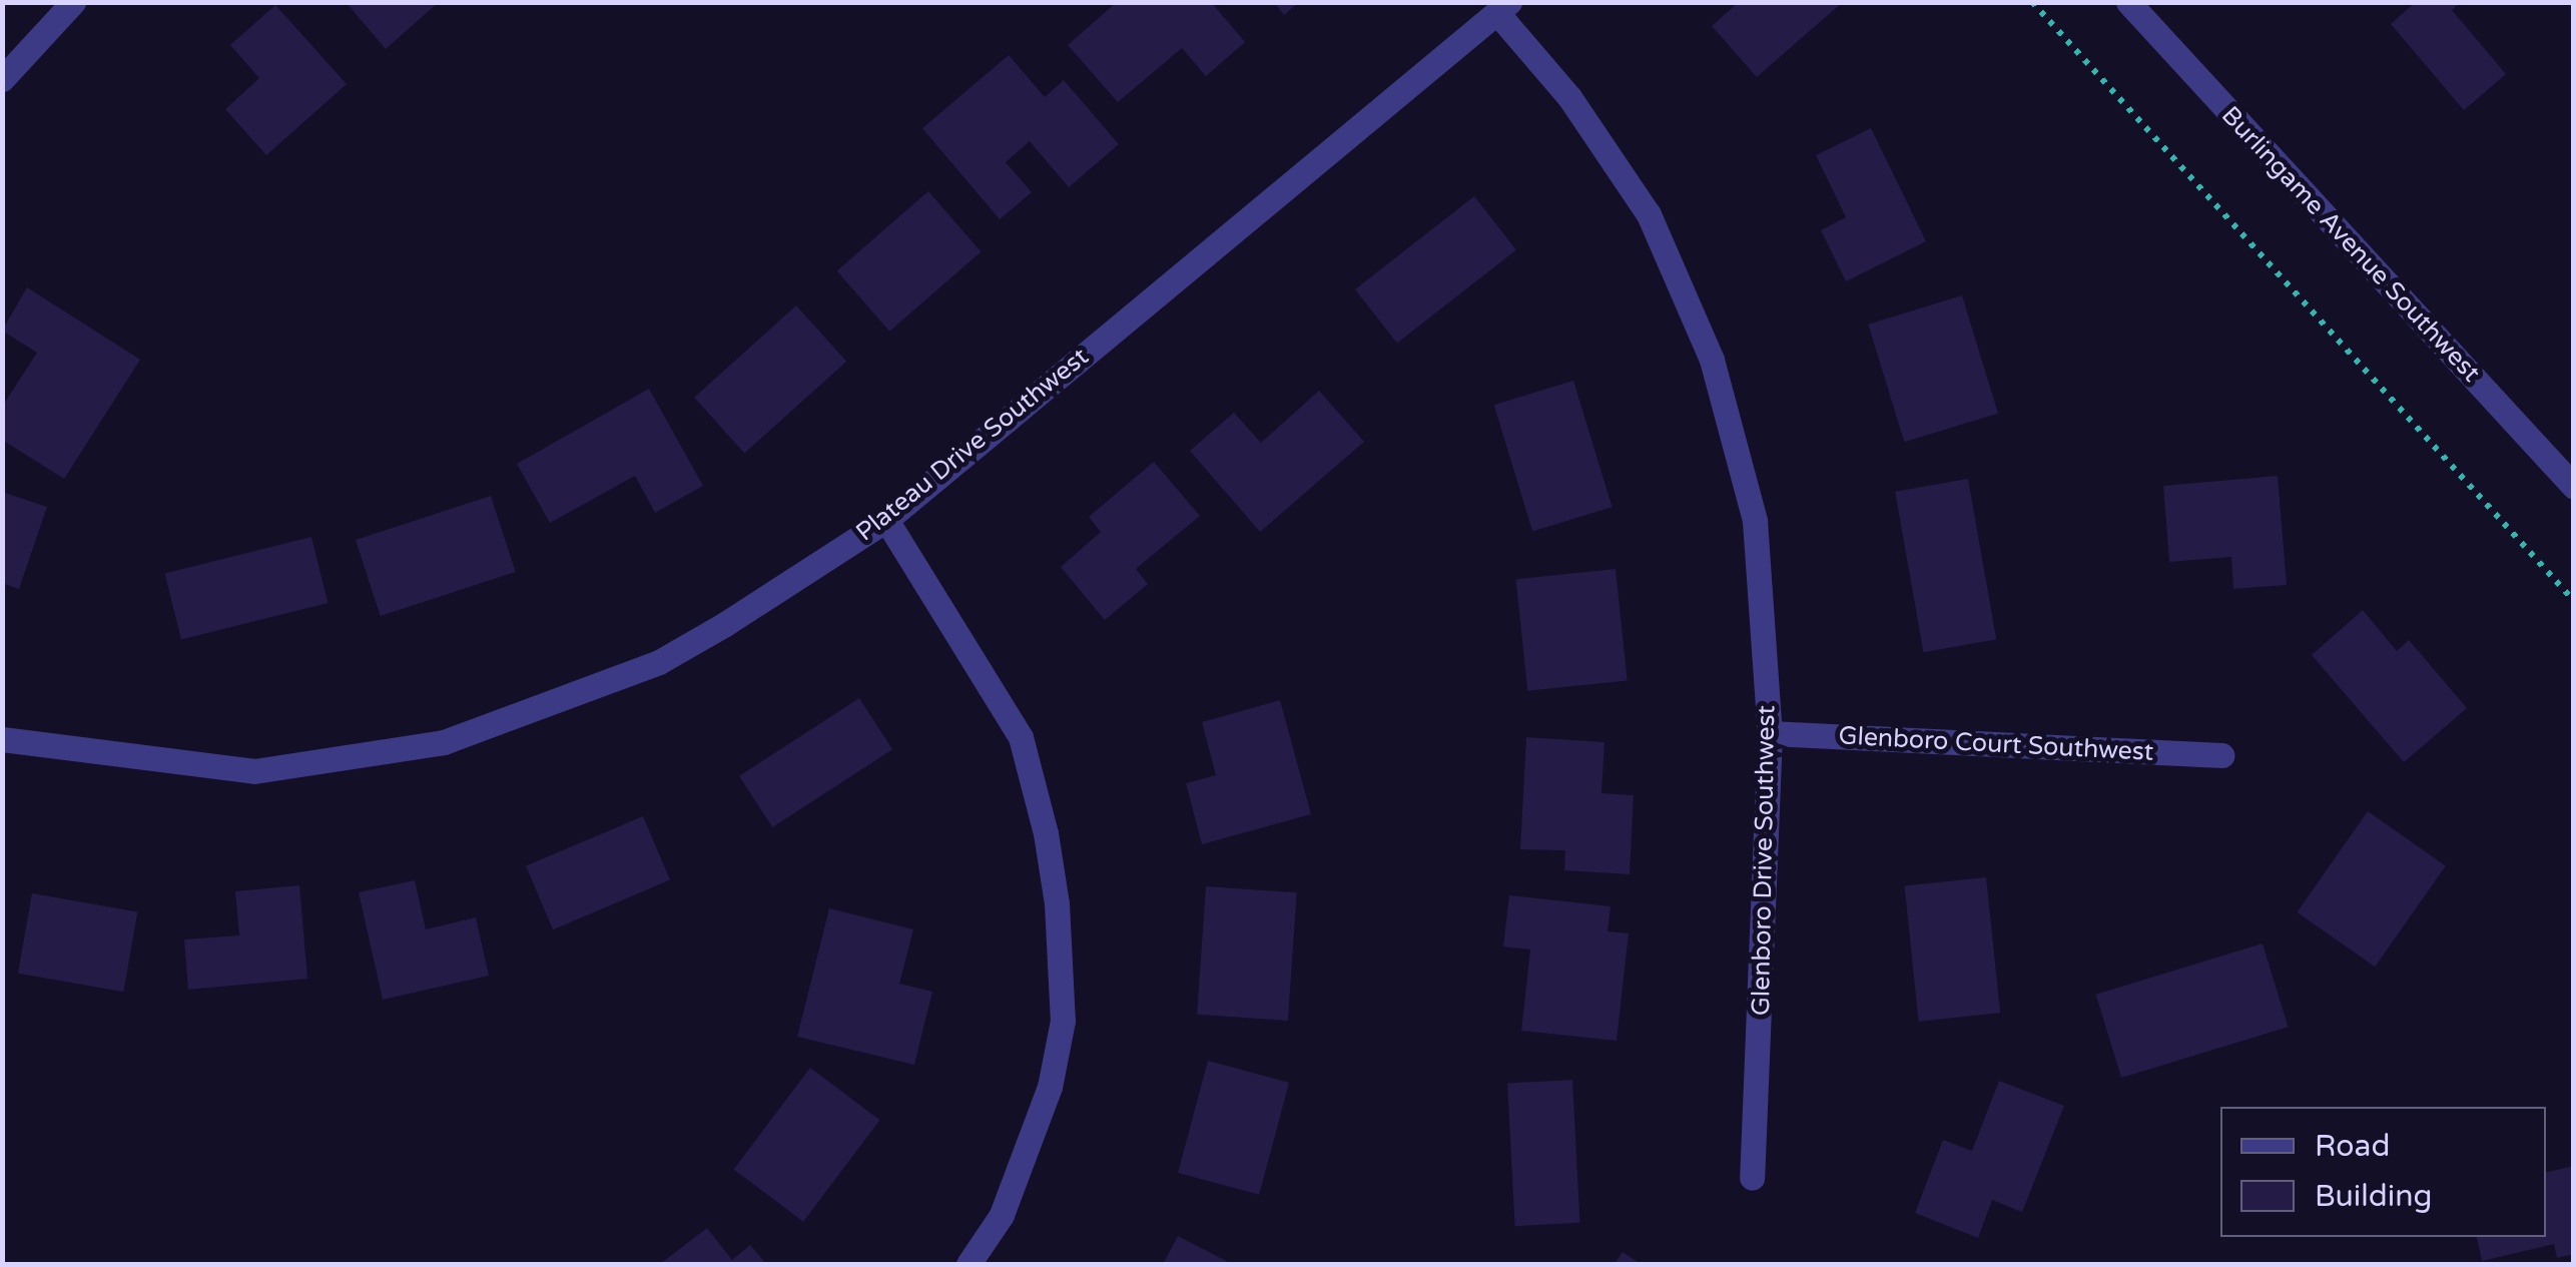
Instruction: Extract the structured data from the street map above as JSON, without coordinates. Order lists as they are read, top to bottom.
{
  "streets": {
    "street": [
      "Burlingame Avenue Southwest",
      "Plateau Drive Southwest",
      "Glenboro Court Southwest",
      "Glenboro Drive Southwest"
    ]
  },
  "crossings": [
    ["Plateau Drive Southwest", "Glenboro Drive Southwest"],
    ["Glenboro Court Southwest", "Glenboro Drive Southwest"]
  ],
  "legend": ["Road", "Building"]
}
